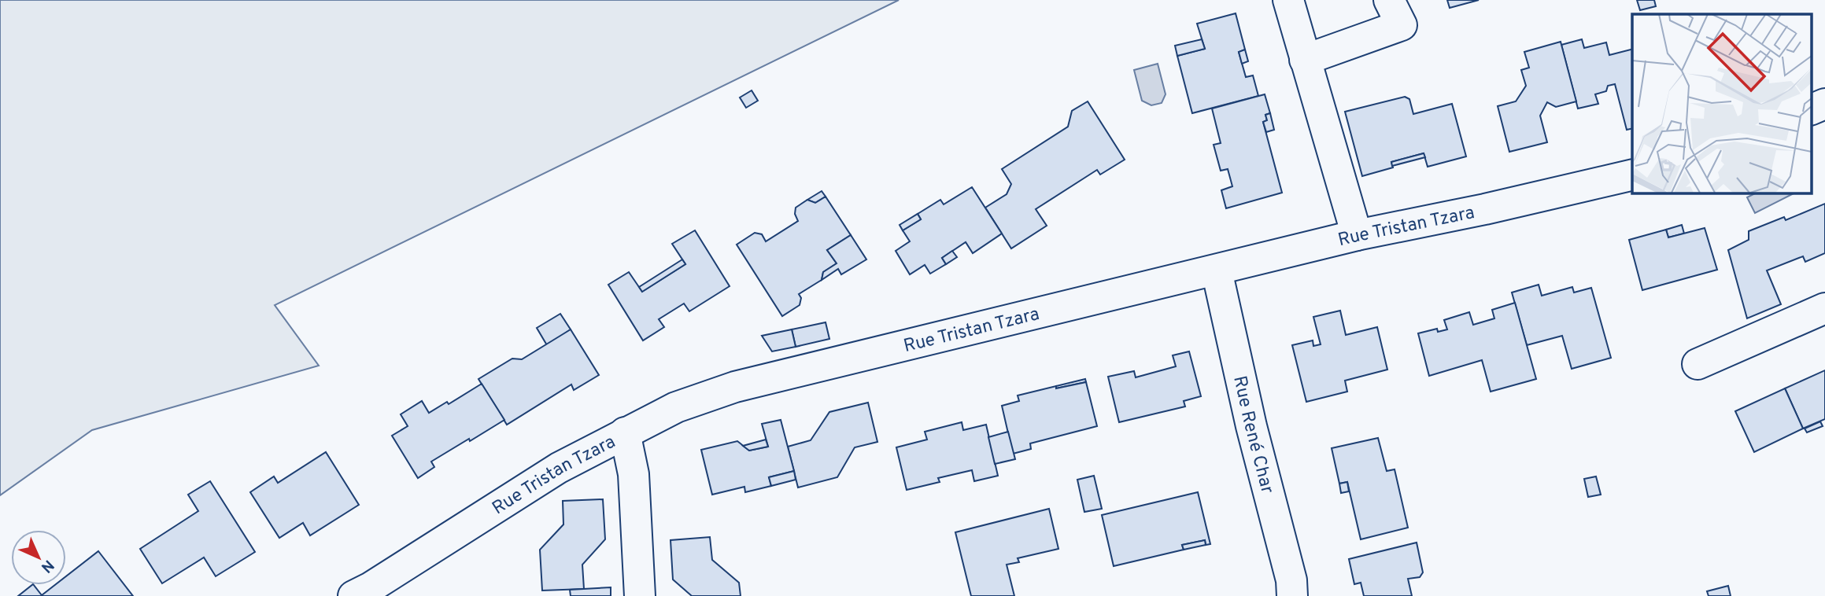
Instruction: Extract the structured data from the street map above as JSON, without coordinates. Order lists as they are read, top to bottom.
{
  "streets": {
    "street": ["Rue Tristan Tzara", "Rue René Char"]
  },
  "crossings": [
    ["Rue Tristan Tzara", "Rue René Char"]
  ],
  "north": "bottom right"
}
